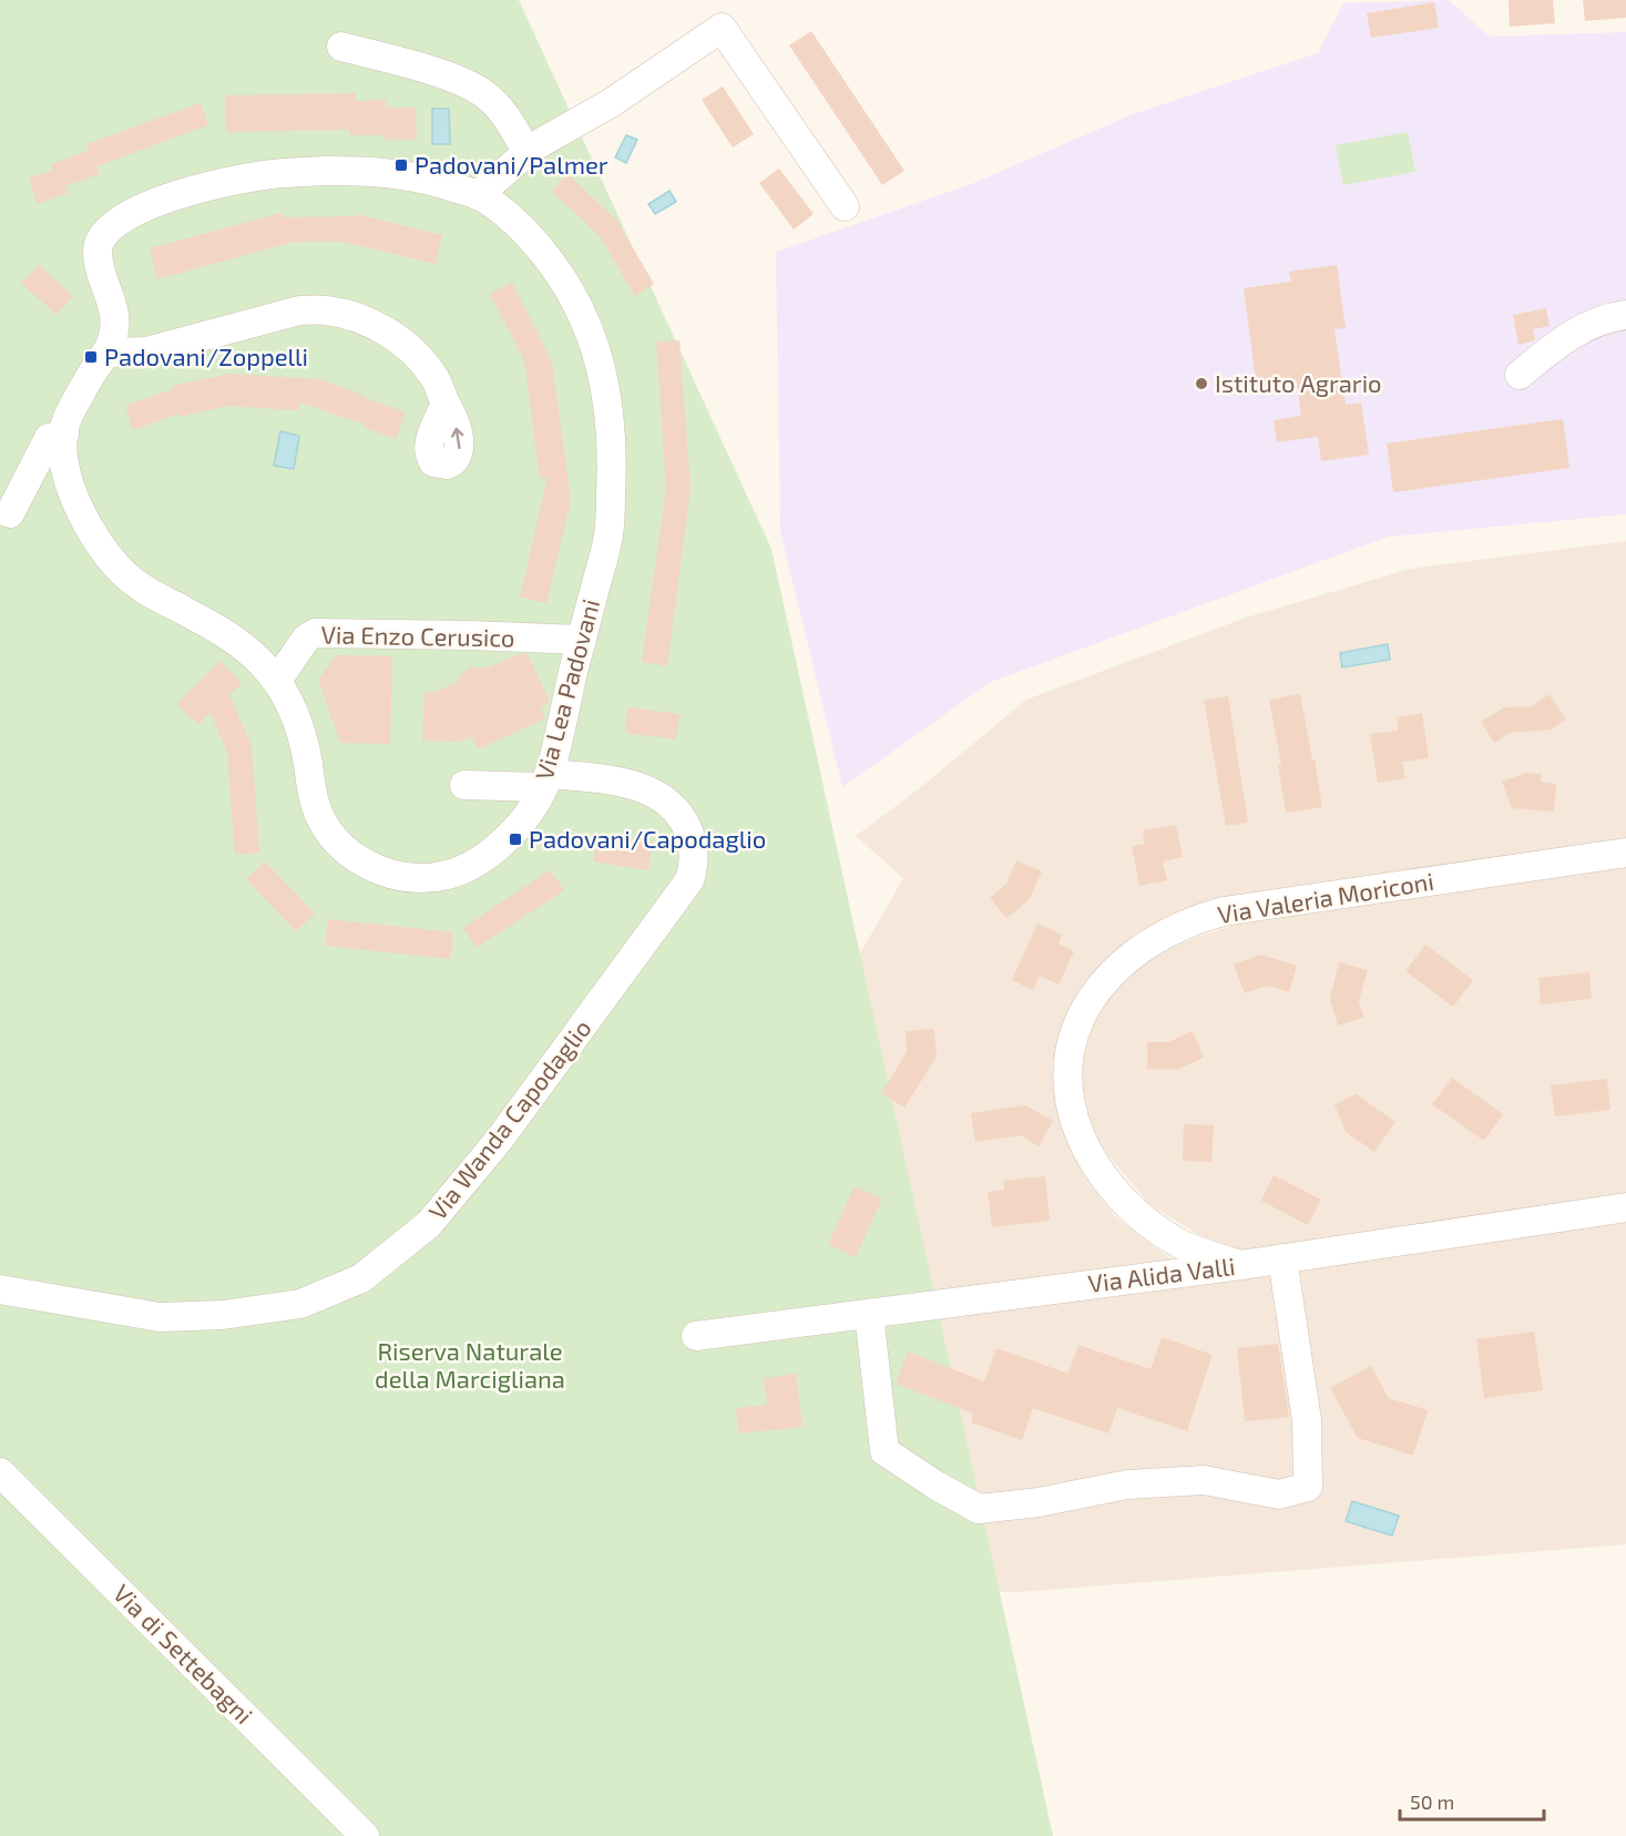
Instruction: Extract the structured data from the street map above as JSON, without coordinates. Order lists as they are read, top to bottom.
{
  "streets": {
    "street": [
      "Via Enzo Cerusico",
      "Via Lea Padovani",
      "Via Valeria Moriconi",
      "Via Wanda Capodaglio",
      "Via Alida Valli",
      "Via di Settebagni"
    ]
  },
  "crossings": [
    ["Via Enzo Cerusico", "Via Lea Padovani"],
    ["Via Lea Padovani", "Via Wanda Capodaglio"],
    ["Via Valeria Moriconi", "Via Alida Valli"]
  ],
  "parks": ["Riserva Naturale della Marcigliana"],
  "places": {
    "transit": ["Padovani/Palmer", "Padovani/Zoppelli", "Padovani/Capodaglio"],
    "other": ["Istituto Agrario"]
  },
  "scale_bar": "50 m"
}
